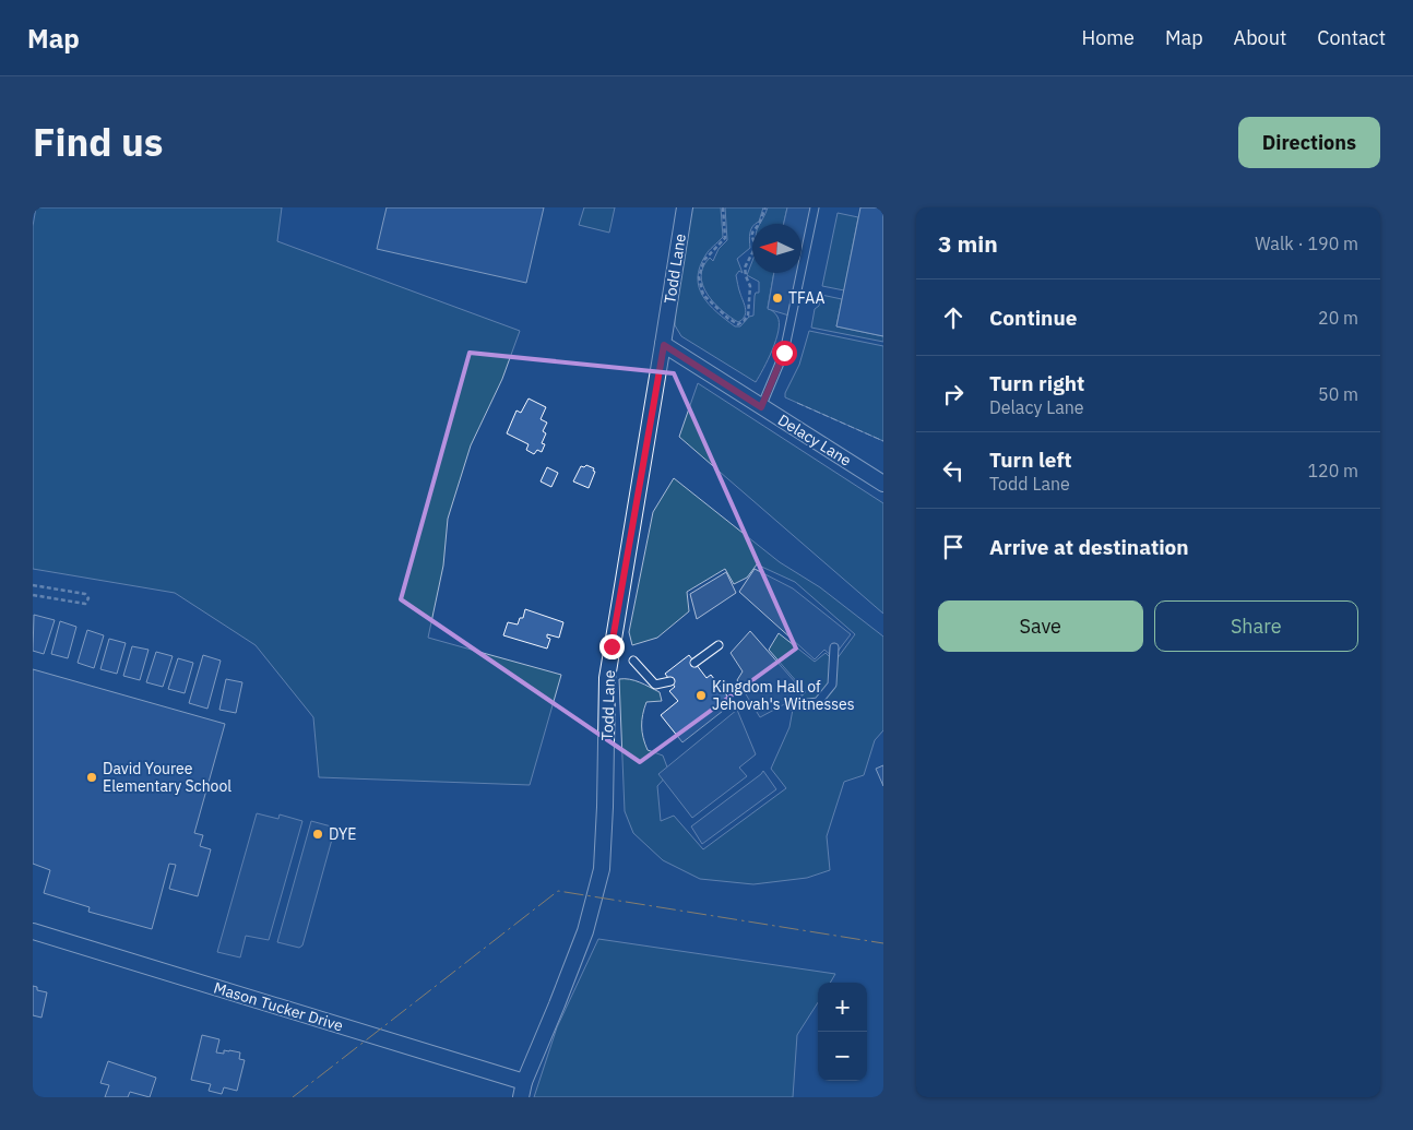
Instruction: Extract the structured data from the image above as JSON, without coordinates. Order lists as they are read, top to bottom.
{
  "streets": {
    "street": ["Todd Lane", "Delacy Lane", "Mason Tucker Drive"]
  },
  "crossings": [
    ["Todd Lane", "Delacy Lane"],
    ["Todd Lane", "Mason Tucker Drive"]
  ],
  "places": [
    "TFAA",
    "Kingdom Hall of Jehovah's Witnesses",
    "David Youree Elementary School",
    "DYE"
  ],
  "north": "left",
  "page": {
    "header": "Map",
    "nav": [
      "Home",
      "Map",
      "About",
      "Contact"
    ],
    "title": "Find us",
    "buttons": [
      "Directions",
      ["Save", "Share"]
    ],
    "heading": ["3 min", "Walk · 190 m"],
    "list": [
      ["Continue", "20 m"],
      ["Turn right", "Delacy Lane", "50 m"],
      ["Turn left", "Todd Lane", "120 m"],
      "Arrive at destination"
    ],
    "map_buttons": ["+", "−"]
  }
}
